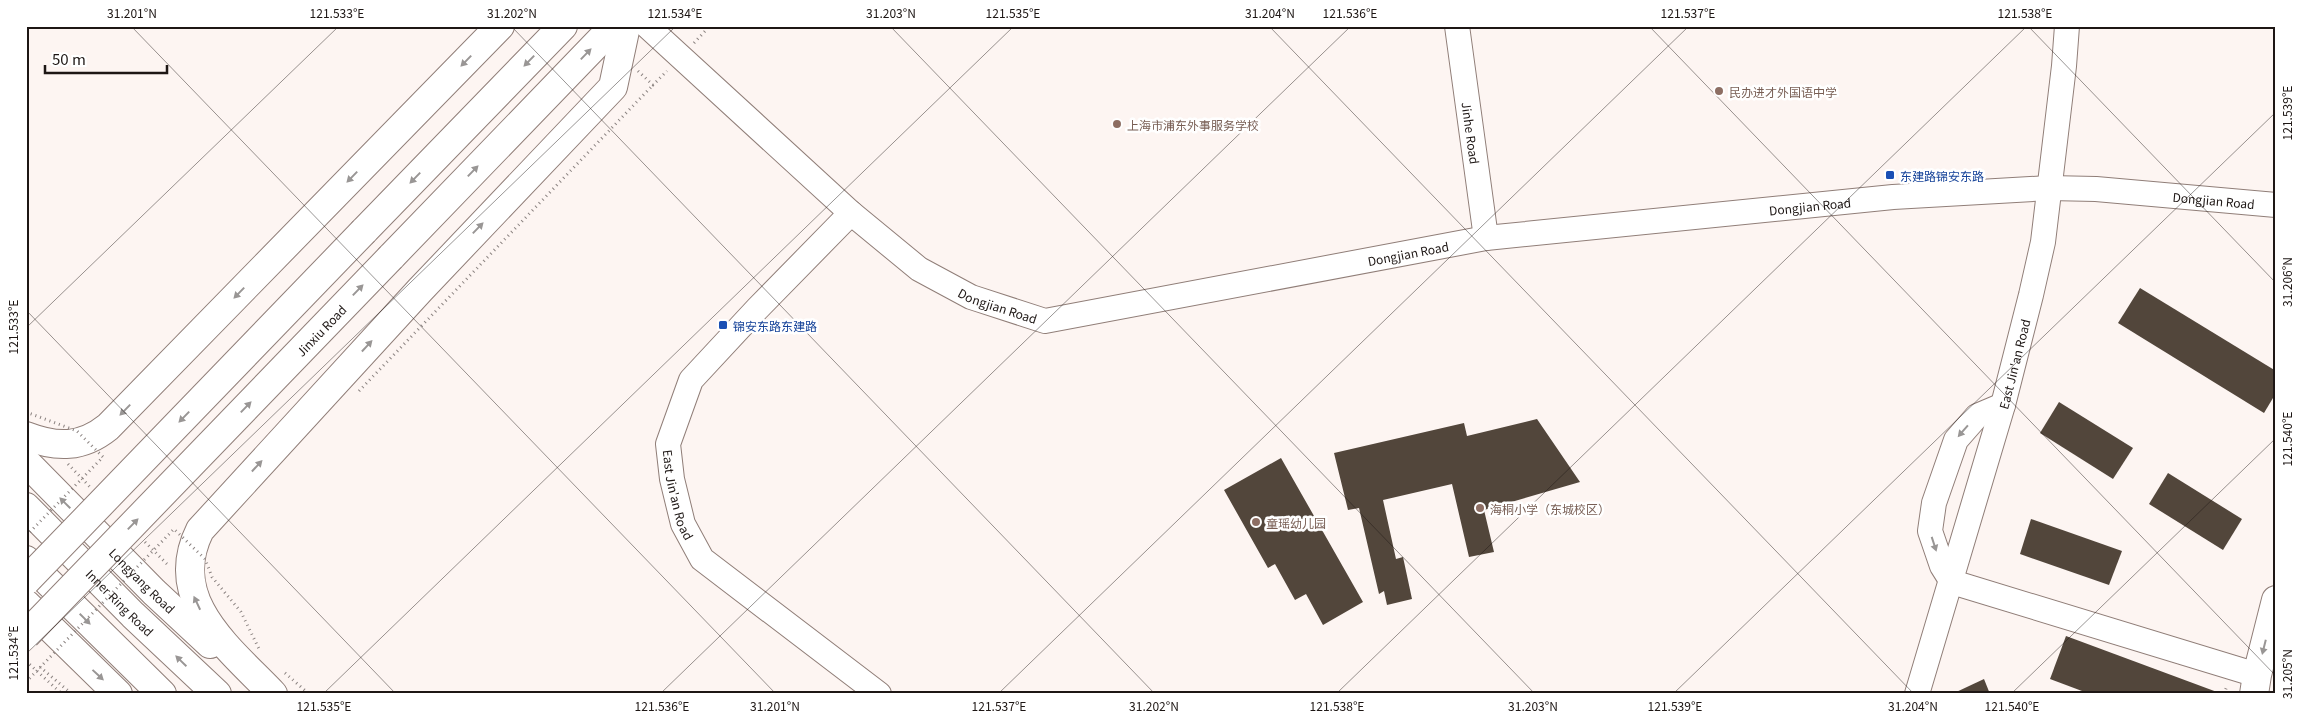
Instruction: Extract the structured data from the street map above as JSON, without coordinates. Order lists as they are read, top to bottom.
{
  "streets": {
    "main road": ["Jinxiu Road", "Longyang Road", "Inner Ring Road"],
    "street": ["Jinhe Road", "Dongjian Road", "East Jin'an Road"]
  },
  "crossings": [
    ["Jinhe Road", "Dongjian Road"],
    ["Dongjian Road", "East Jin'an Road"]
  ],
  "places": {
    "other": [
      "民办进才外国语中学",
      "上海市浦东外事服务学校",
      "海桐小学（东城校区）",
      "童瑶幼儿园"
    ],
    "transit": ["东建路锦安东路", "锦安东路东建路"]
  },
  "scale_bar": "50 m",
  "coordinates": [
    "31.201°N",
    "121.533°E",
    "31.202°N",
    "121.534°E",
    "31.203°N",
    "121.535°E",
    "31.204°N",
    "121.536°E",
    "121.537°E",
    "121.538°E",
    "121.539°E",
    "31.206°N",
    "121.540°E",
    "31.205°N"
  ]
}
